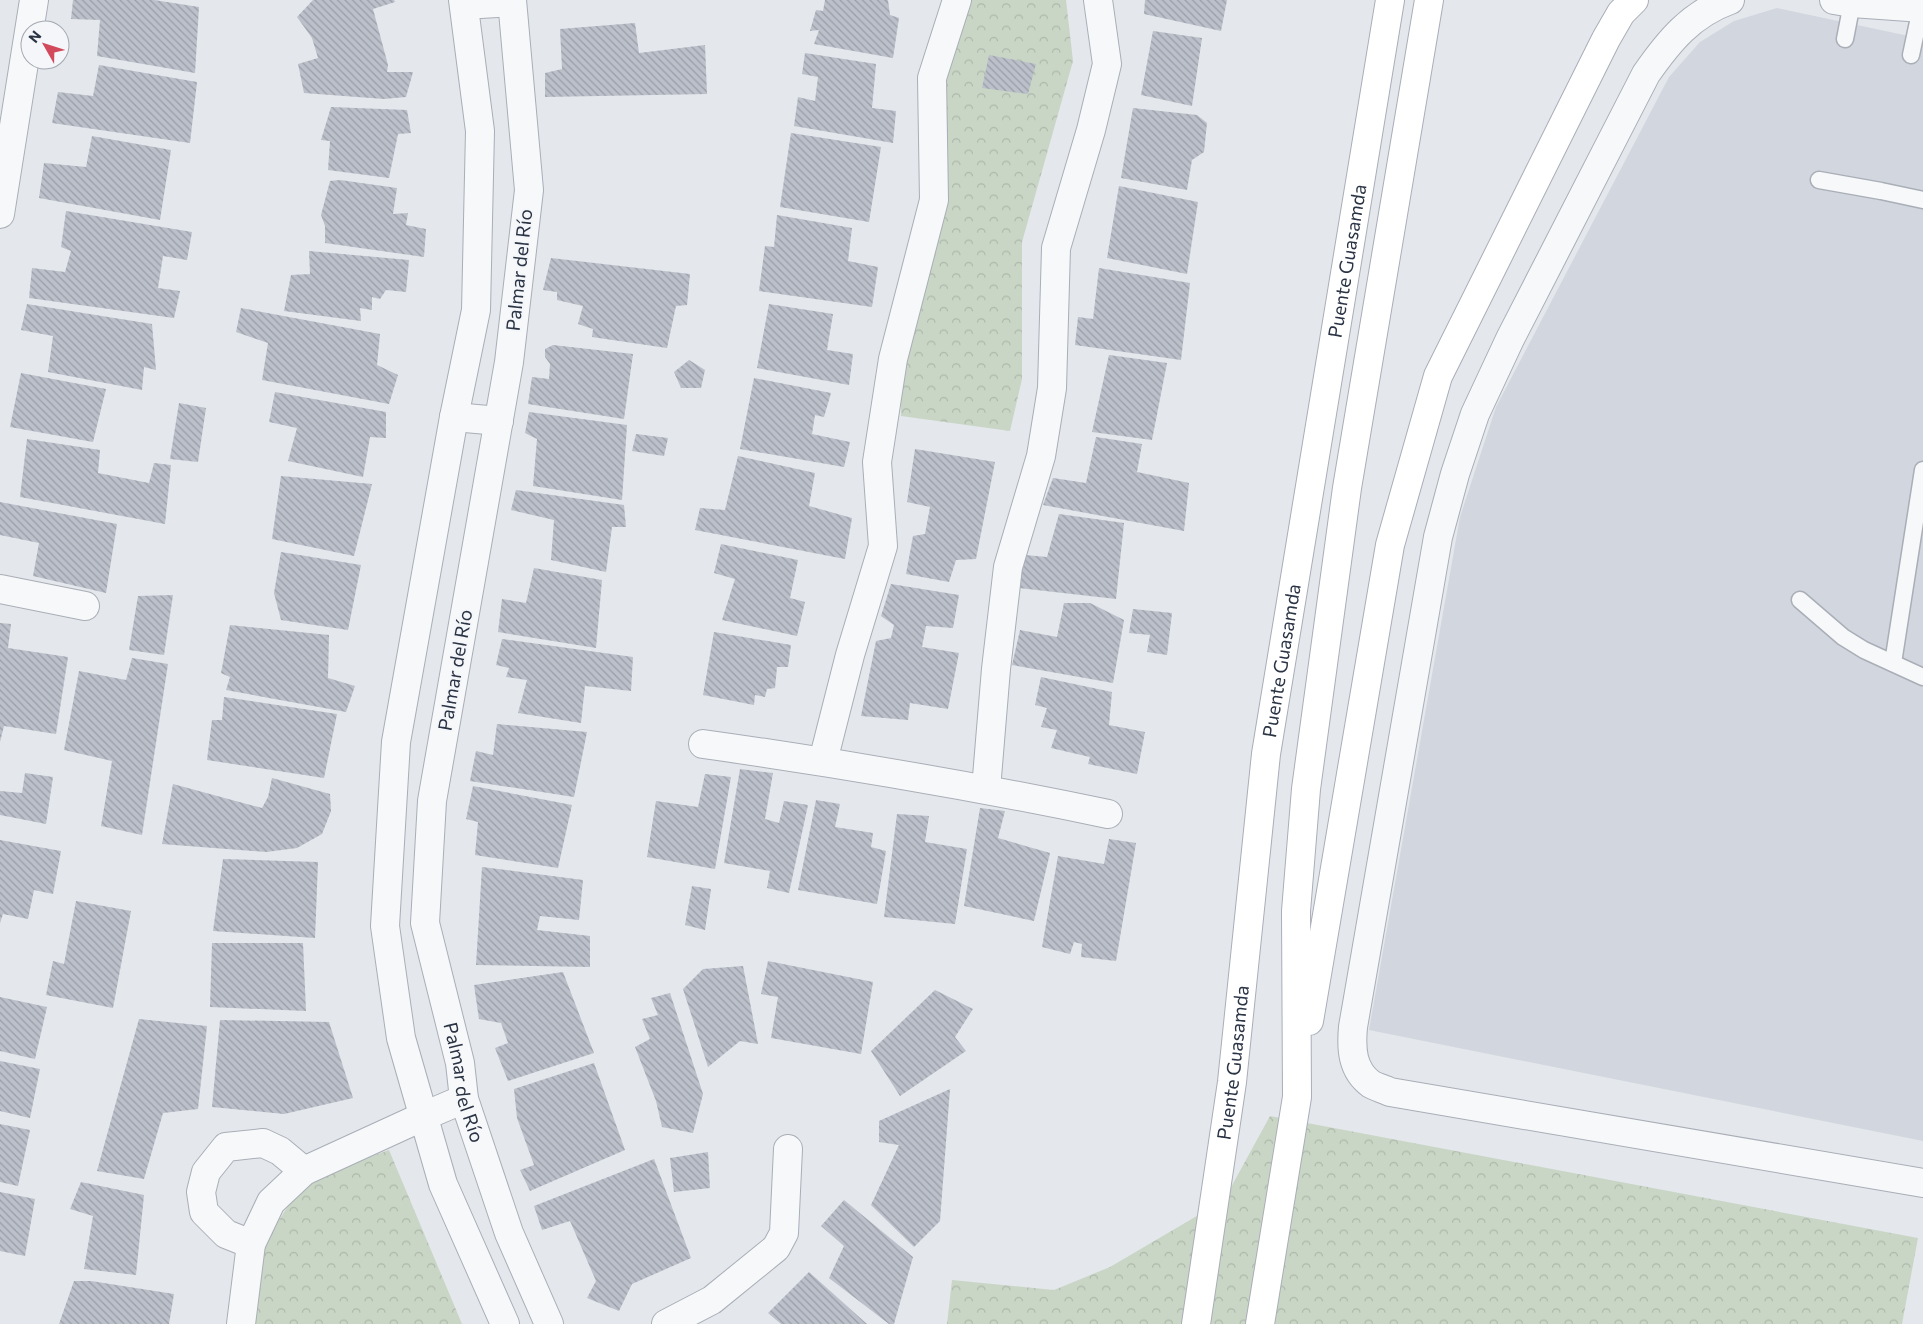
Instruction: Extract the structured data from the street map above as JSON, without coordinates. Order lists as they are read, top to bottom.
{
  "streets": {
    "main road": ["Puente Guasamda"],
    "street": ["Palmar del Río"]
  },
  "north": "top left"
}
